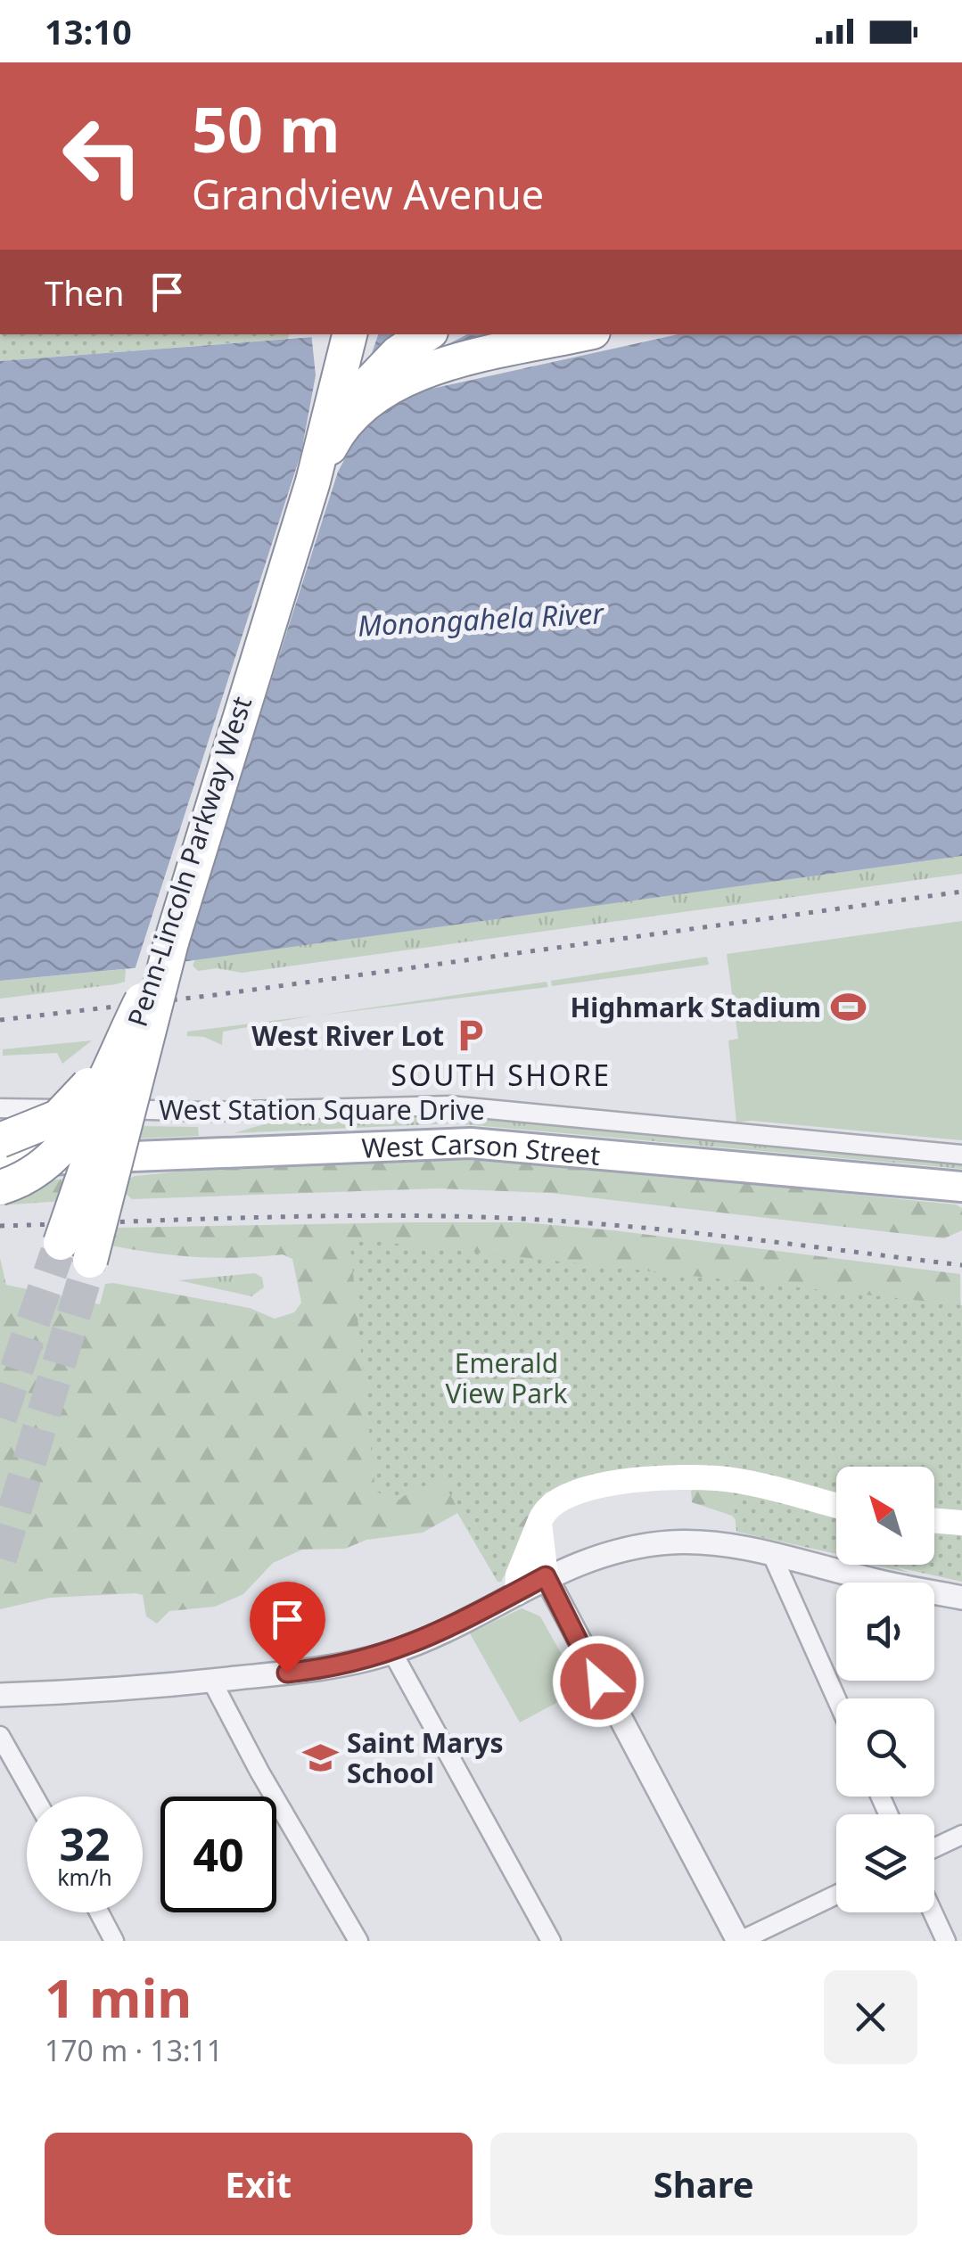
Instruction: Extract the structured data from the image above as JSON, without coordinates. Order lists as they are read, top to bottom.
{
  "streets": {
    "highway": ["Penn-Lincoln Parkway West"],
    "main road": ["West Carson Street"],
    "street": ["West Station Square Drive"]
  },
  "districts": ["SOUTH SHORE"],
  "water": ["Monongahela River"],
  "parks": ["Emerald View Park"],
  "places": {
    "sports": ["Highmark Stadium"],
    "parking": ["West River Lot"],
    "school or university": ["Saint Marys School"]
  },
  "north": "top left",
  "page": {
    "status": "13:10",
    "turn": ["50 m", "Grandview Avenue"],
    "then": "Then",
    "speed": "32 km/h",
    "limit": "40",
    "heading": ["1 min", "170 m · 13:11"],
    "buttons": ["Exit", "Share"]
  }
}
